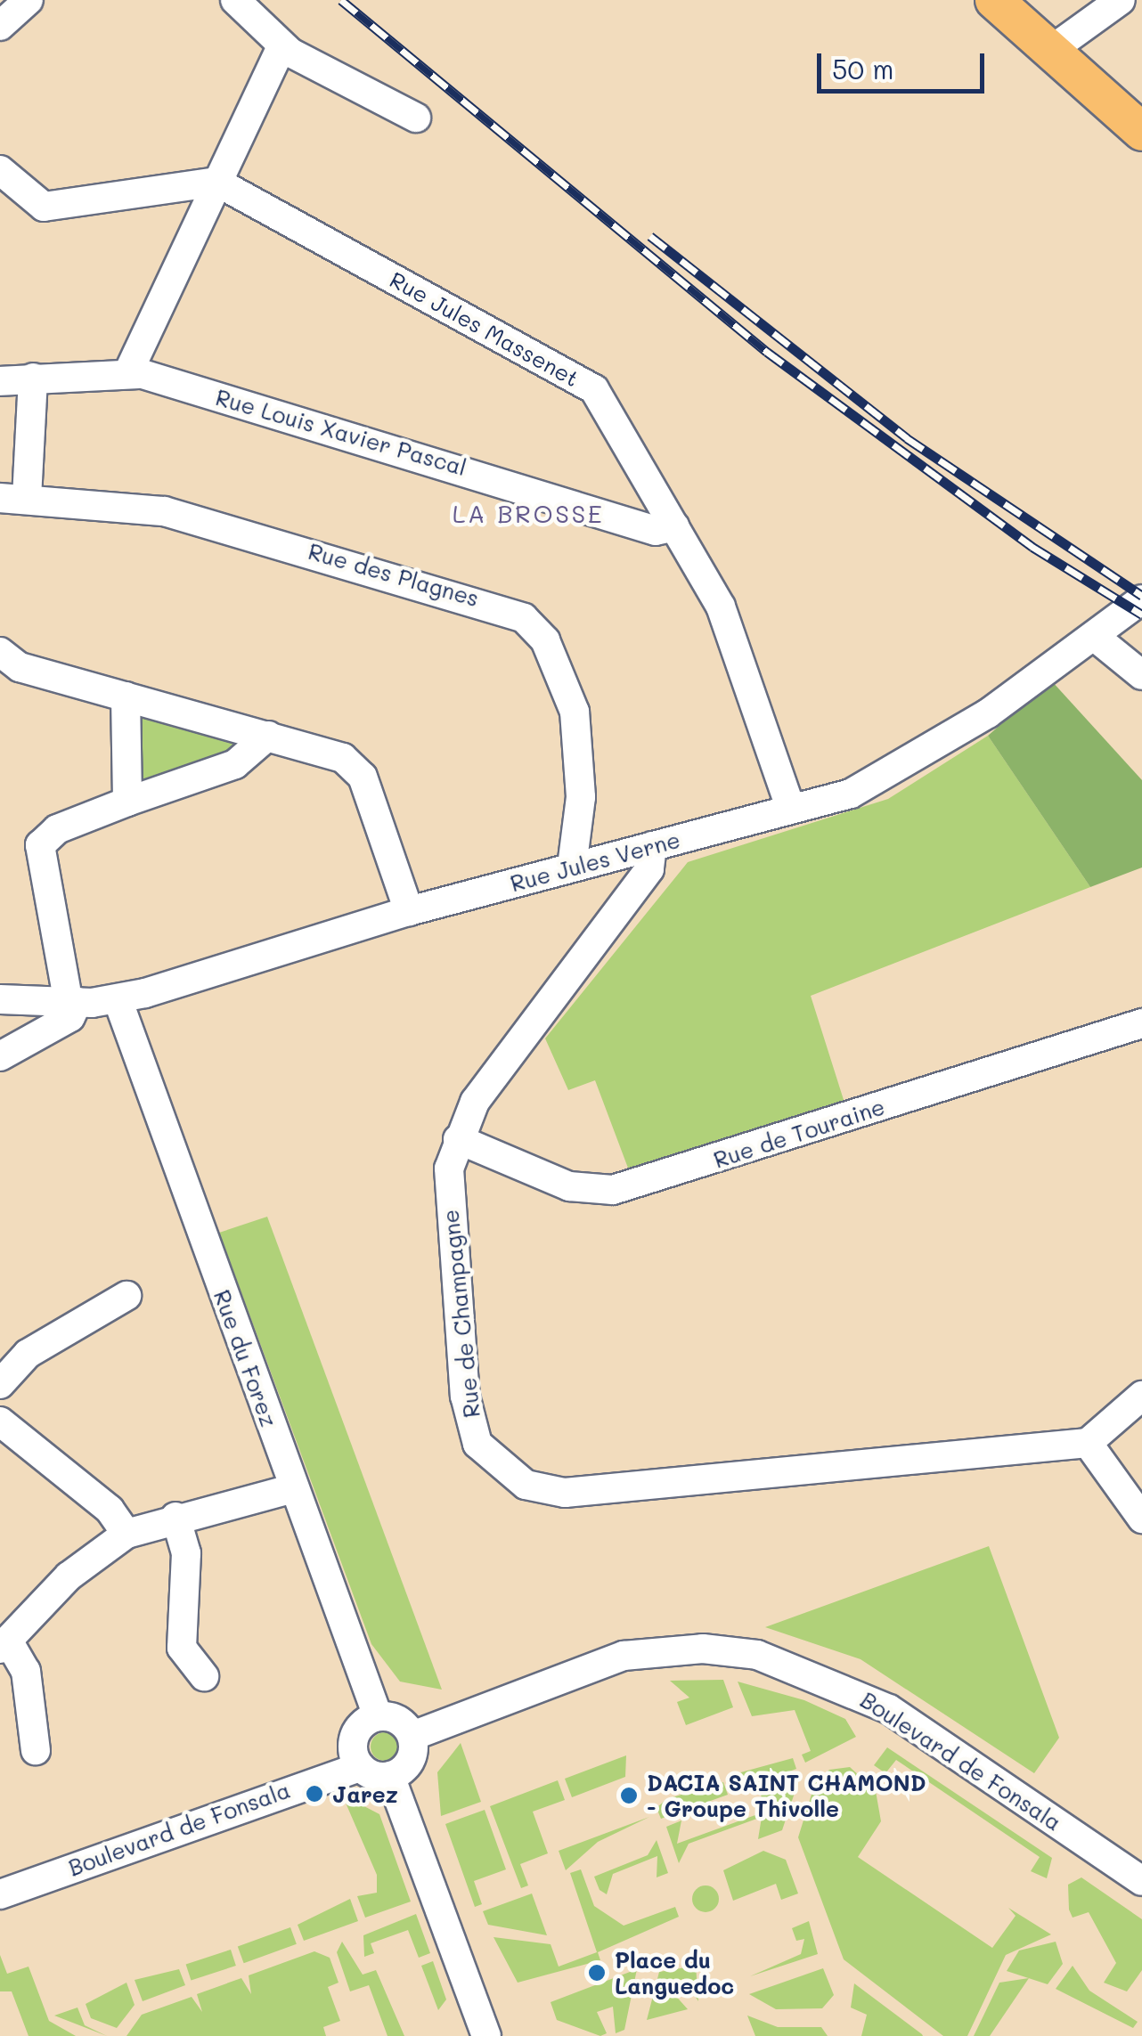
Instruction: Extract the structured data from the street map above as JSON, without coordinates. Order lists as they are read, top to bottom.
{
  "streets": {
    "street": [
      "Rue Jules Massenet",
      "Rue Louis Xavier Pascal",
      "Rue des Plagnes",
      "Rue Jules Verne",
      "Rue de Touraine",
      "Rue de Champagne",
      "Rue du Forez",
      "Boulevard de Fonsala"
    ]
  },
  "crossings": [
    ["Rue Jules Massenet", "Rue Louis Xavier Pascal"],
    ["Rue Jules Massenet", "Rue Jules Verne"],
    ["Rue des Plagnes", "Rue Jules Verne"],
    ["Rue Jules Verne", "Rue de Champagne"],
    ["Rue Jules Verne", "Rue du Forez"],
    ["Rue de Touraine", "Rue de Champagne"],
    ["Rue du Forez", "Boulevard de Fonsala"]
  ],
  "districts": ["LA BROSSE"],
  "places": ["Jarez", "DACIA SAINT CHAMOND - Groupe Thivolle", "Place du Languedoc"],
  "scale_bar": "50 m"
}
